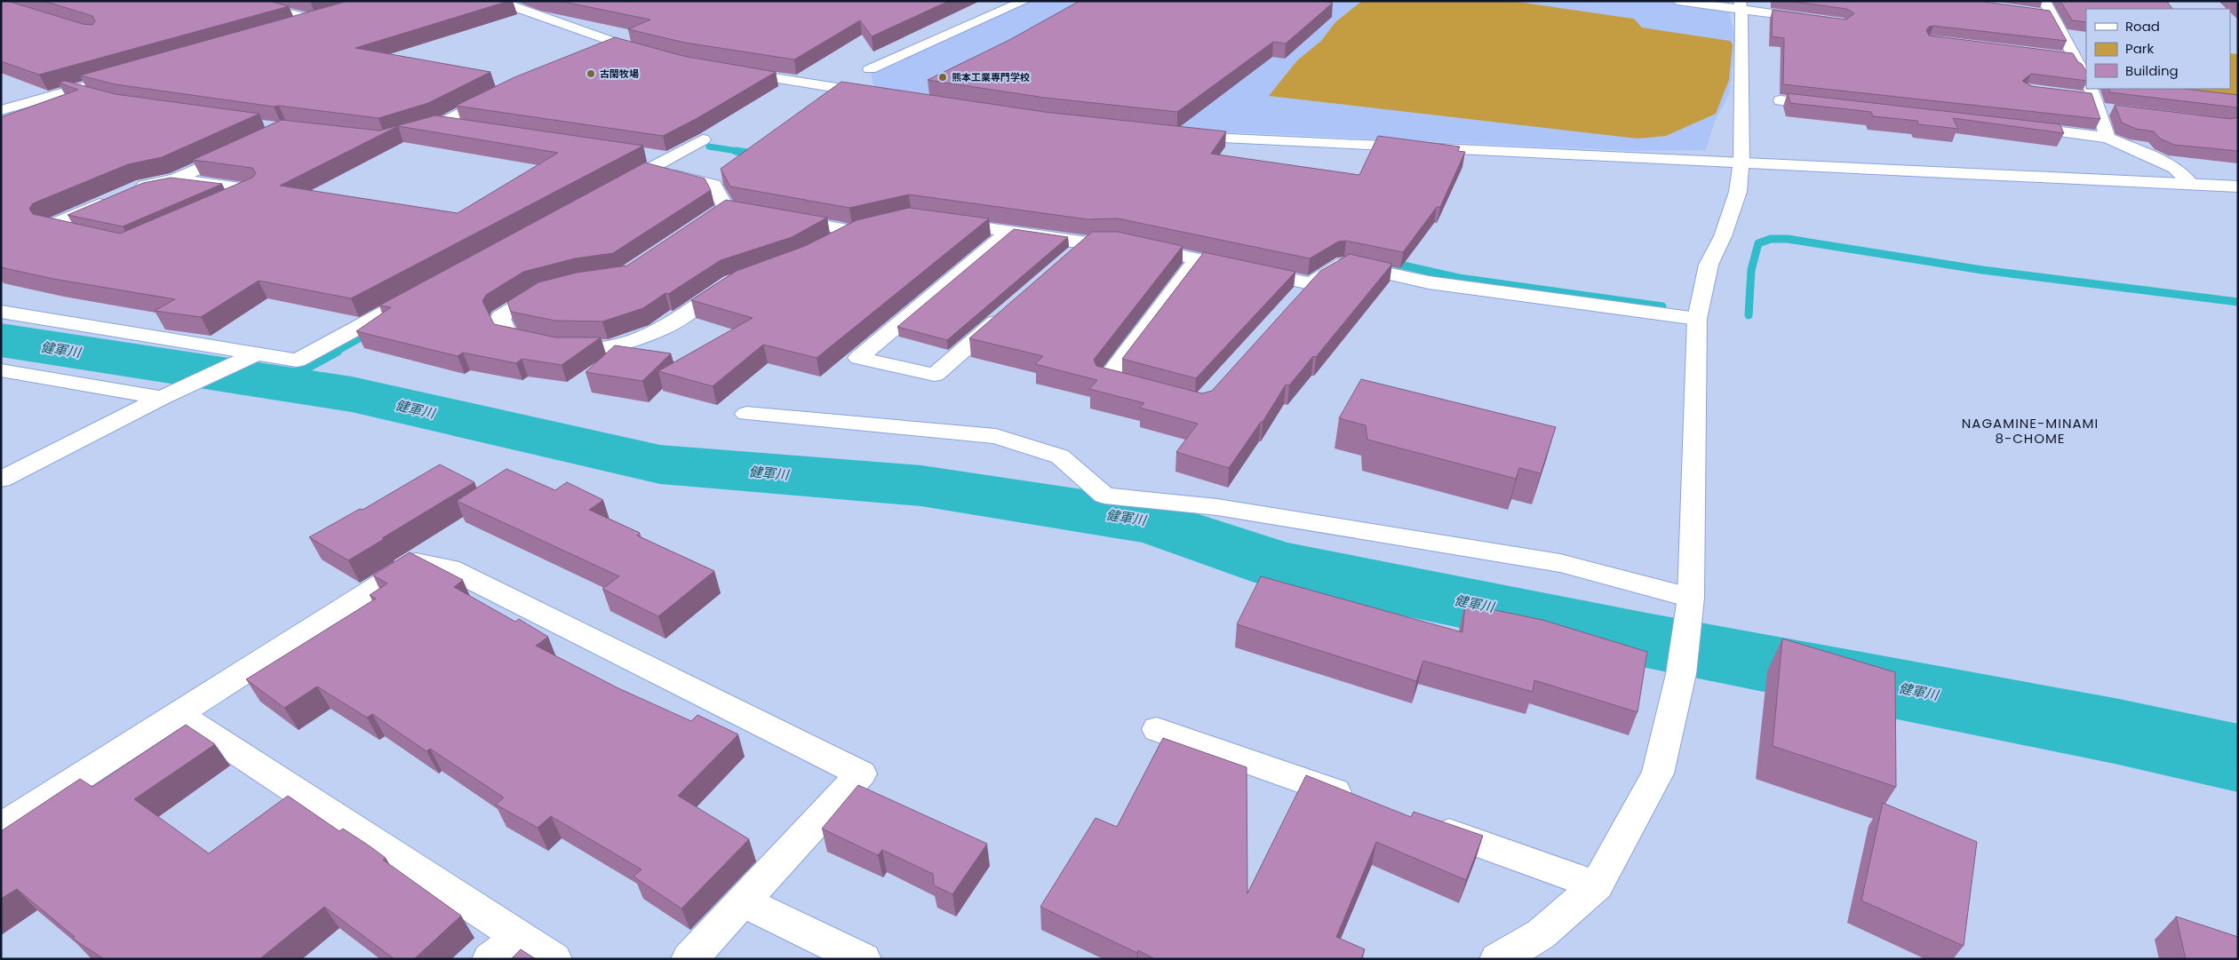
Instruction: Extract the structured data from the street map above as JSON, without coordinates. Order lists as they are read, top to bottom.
{
  "districts": ["NAGAMINE-MINAMI 8-CHOME"],
  "water": ["健軍川"],
  "places": ["古閑牧場", "熊本工業専門学校"],
  "legend": ["Road", "Park", "Building"]
}
